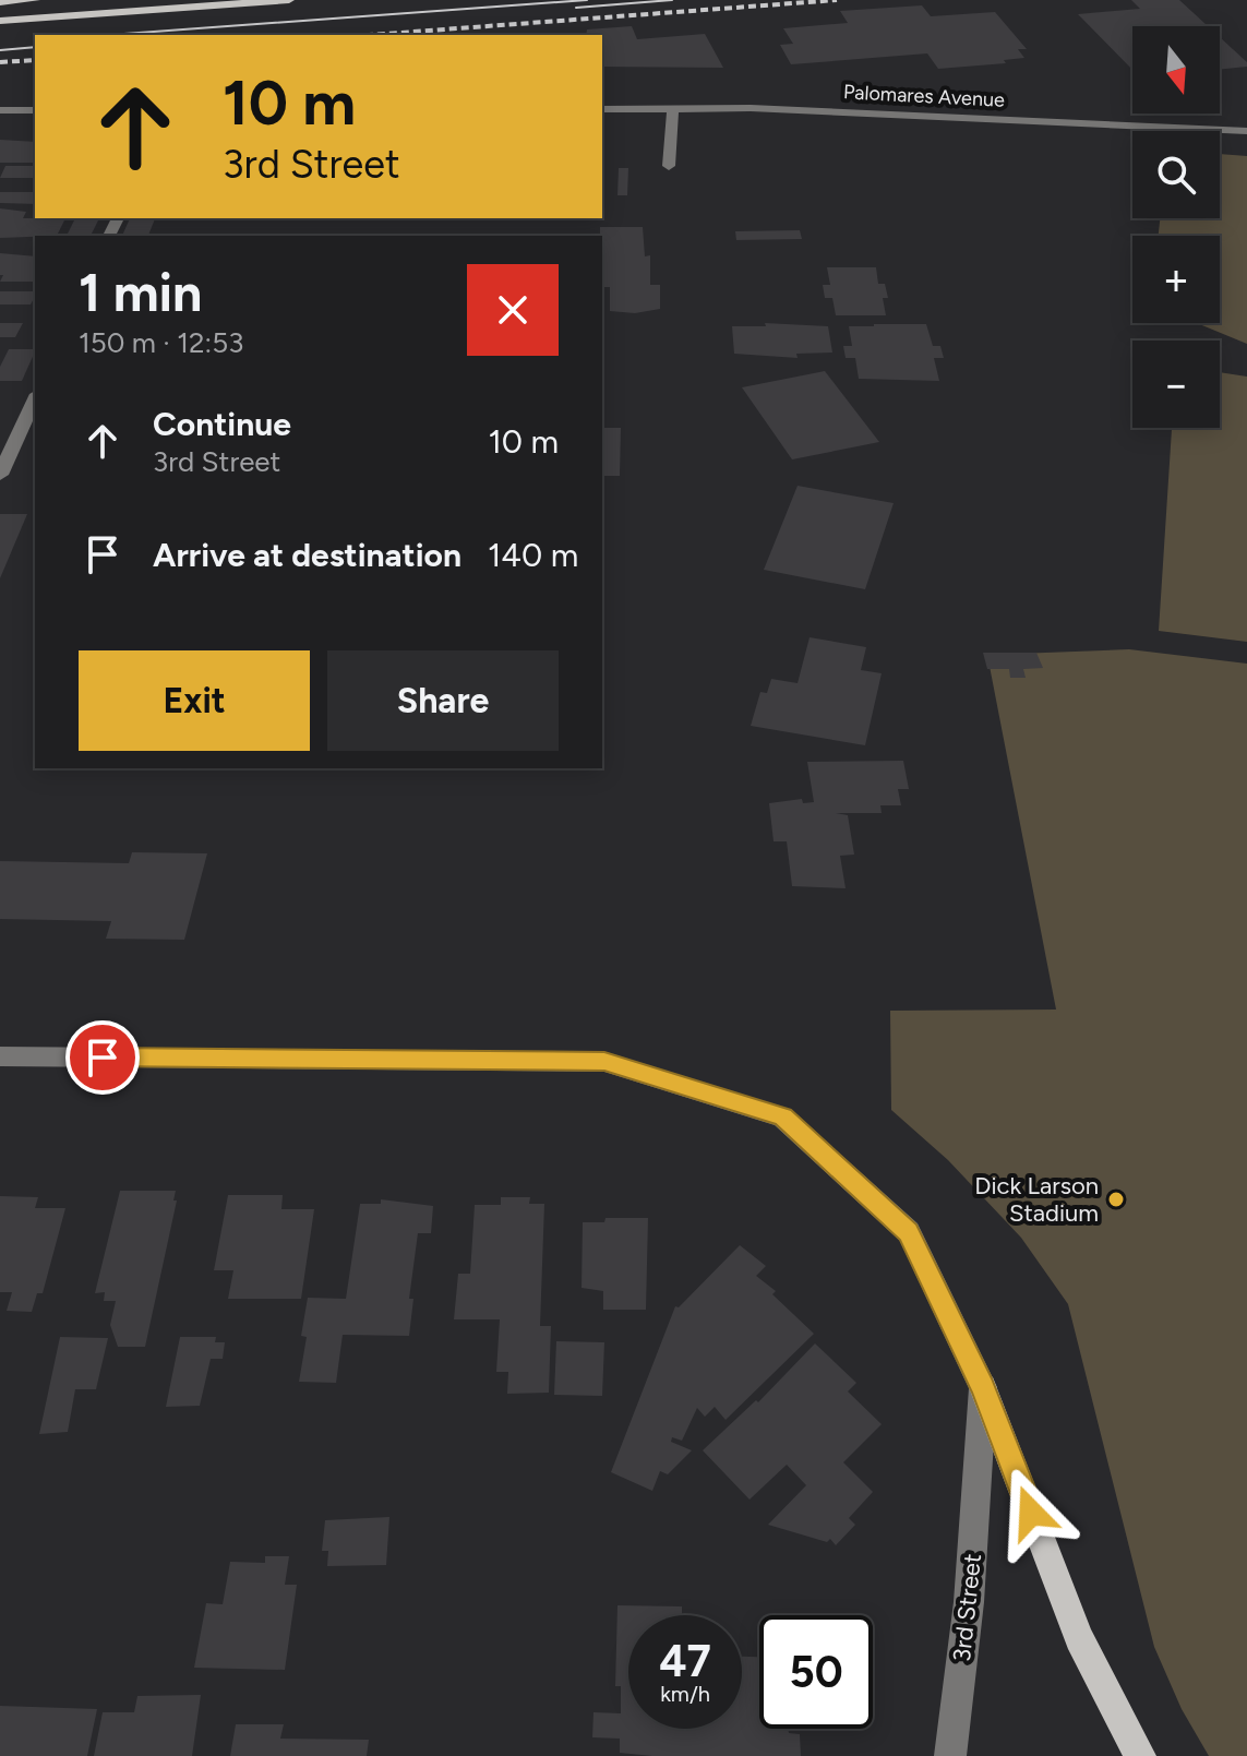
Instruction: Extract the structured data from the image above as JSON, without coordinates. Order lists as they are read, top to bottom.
{
  "streets": {
    "street": ["Palomares Avenue", "3rd Street"]
  },
  "places": ["Dick Larson Stadium"],
  "north": "bottom",
  "page": {
    "map_buttons": ["+", "−"],
    "turn": ["10 m", "3rd Street"],
    "heading": ["1 min", "150 m · 12:53"],
    "list": [
      {
        "name": "Continue",
        "note": "3rd Street",
        "value": "10 m"
      },
      {
        "name": "Arrive at destination",
        "value": "140 m"
      }
    ],
    "buttons": ["Exit", "Share"],
    "speed": "47 km/h",
    "limit": "50"
  }
}
